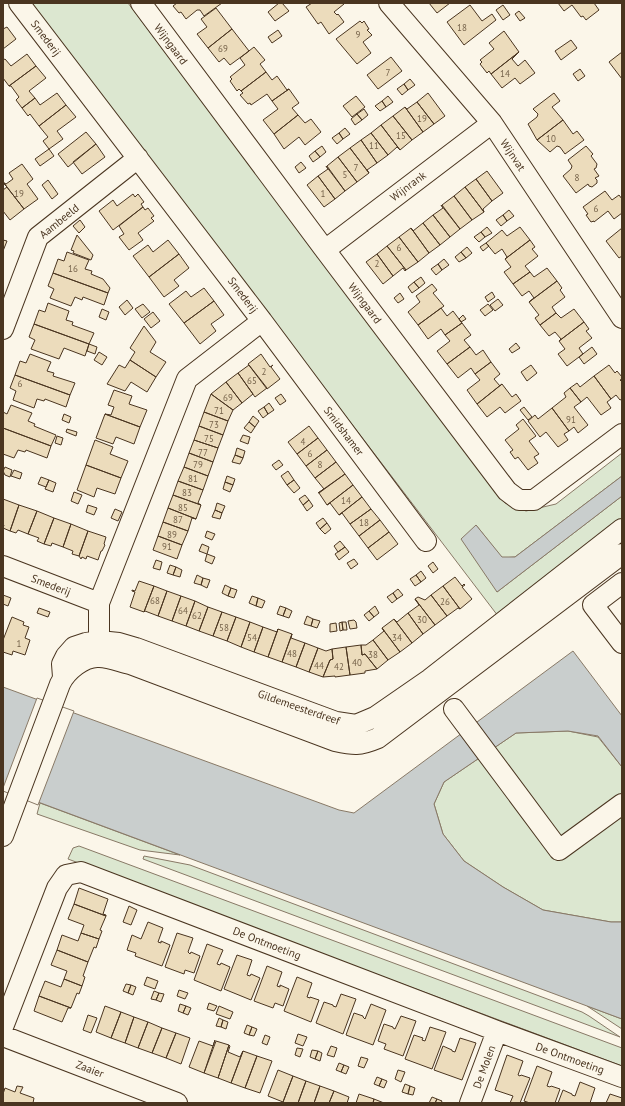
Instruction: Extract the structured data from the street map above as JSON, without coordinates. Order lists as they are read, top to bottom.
{
  "streets": {
    "street": [
      "Smederij",
      "Wijngaard",
      "Wijnvat",
      "Wijnrank",
      "Aambeeld",
      "Smidshamer",
      "Gildemeesterdreef",
      "De Ontmoeting",
      "De Molen",
      "Zaaier"
    ]
  },
  "crossings": [
    ["Smederij", "Aambeeld"],
    ["Smederij", "Smidshamer"],
    ["Smederij", "Gildemeesterdreef"],
    ["Wijngaard", "Wijnrank"],
    ["Wijnvat", "Wijnrank"],
    ["De Ontmoeting", "De Molen"]
  ],
  "house_numbers": [
    "18",
    "9",
    "69",
    "7",
    "14",
    "19",
    "15",
    "10",
    "11",
    "7",
    "5",
    "8",
    "19",
    "1",
    "6",
    "6",
    "2",
    "16",
    "2",
    "65",
    "6",
    "69",
    "71",
    "91",
    "73",
    "75",
    "4",
    "77",
    "6",
    "79",
    "8",
    "81",
    "83",
    "14",
    "85",
    "87",
    "18",
    "89",
    "91",
    "68",
    "26",
    "64",
    "62",
    "30",
    "58",
    "54",
    "34",
    "1",
    "48",
    "38",
    "40",
    "44",
    "42"
  ]
}
